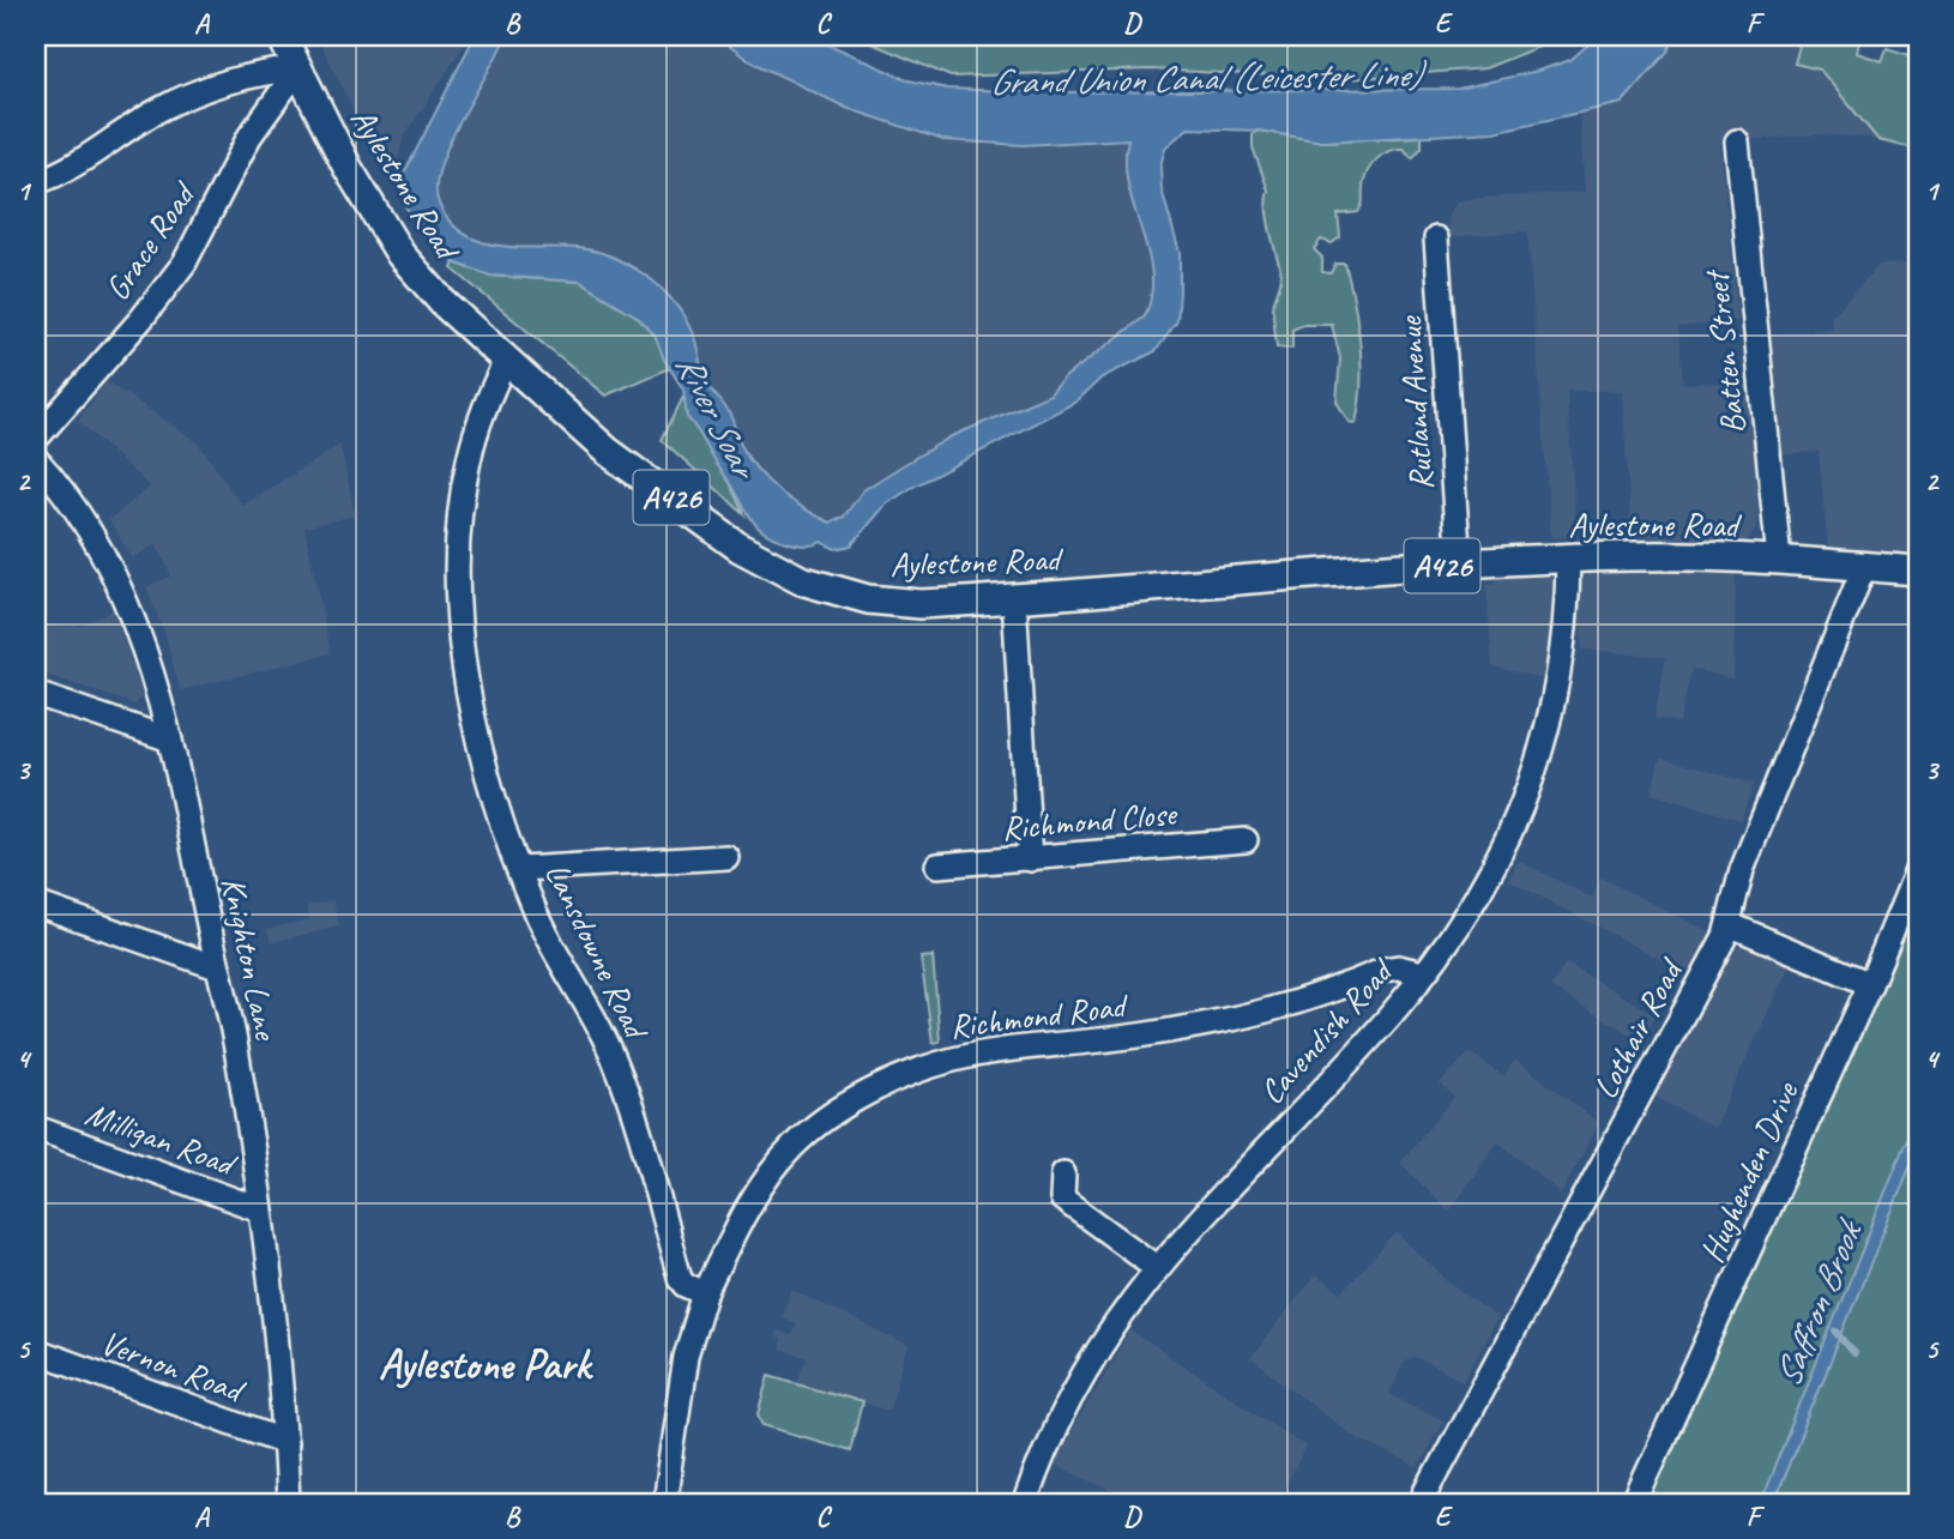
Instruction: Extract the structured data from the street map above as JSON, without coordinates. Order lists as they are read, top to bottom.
{
  "streets": {
    "main road": ["Aylestone Road", "A426"],
    "street": [
      "Grace Road",
      "Batten Street",
      "Rutland Avenue",
      "Richmond Close",
      "Lansdowne Road",
      "Knighton Lane",
      "Richmond Road",
      "Lothair Road",
      "Cavendish Road",
      "Milligan Road",
      "Hughenden Drive",
      "Vernon Road"
    ]
  },
  "crossings": [
    ["Aylestone Road", "Grace Road"],
    ["Aylestone Road", "Batten Street"],
    ["Aylestone Road", "Rutland Avenue"],
    ["Aylestone Road", "Lansdowne Road"],
    ["Aylestone Road", "Lothair Road"],
    ["Aylestone Road", "Cavendish Road"],
    ["Lansdowne Road", "Richmond Road"],
    ["Knighton Lane", "Milligan Road"],
    ["Knighton Lane", "Vernon Road"],
    ["Richmond Road", "Cavendish Road"]
  ],
  "districts": ["Aylestone Park"],
  "water": ["Grand Union Canal (Leicester Line)", "River Soar", "Saffron Brook"],
  "grid": {
    "columns": [
      "A",
      "B",
      "C",
      "D",
      "E",
      "F"
    ],
    "rows": [
      "1",
      "2",
      "3",
      "4",
      "5"
    ]
  }
}
